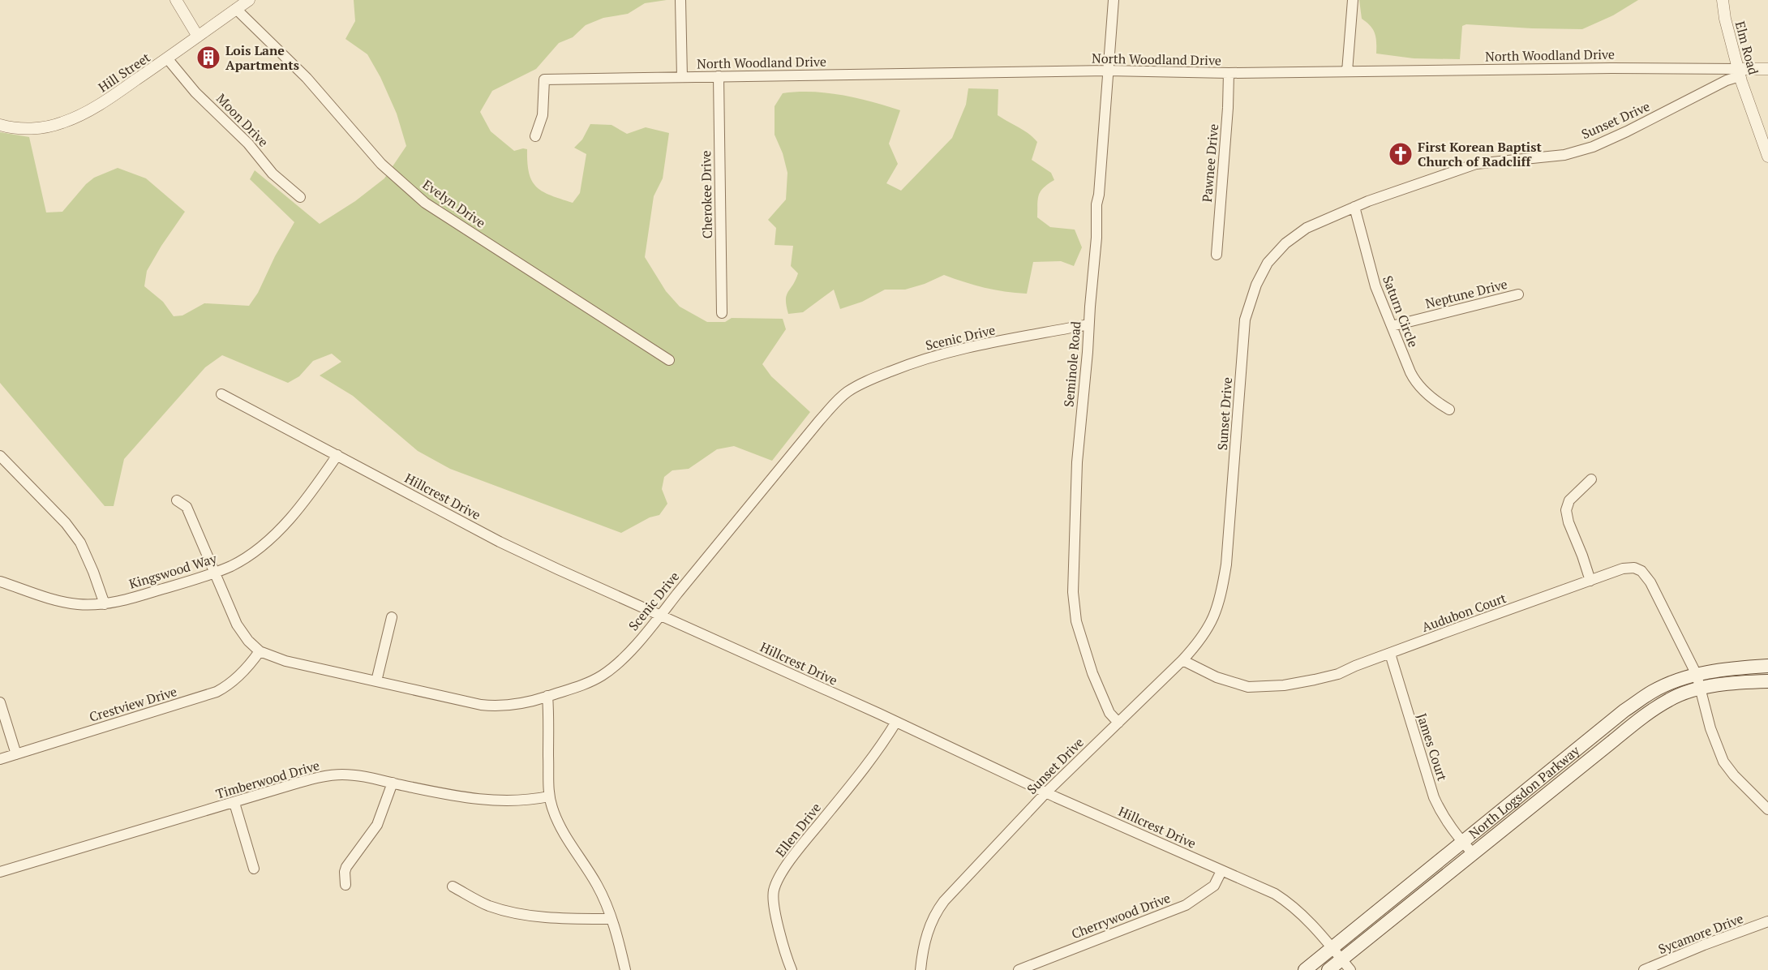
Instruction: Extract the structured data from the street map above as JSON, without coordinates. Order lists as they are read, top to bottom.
{
  "streets": {
    "main road": ["North Logsdon Parkway"],
    "street": [
      "Elm Road",
      "North Woodland Drive",
      "Hill Street",
      "Moon Drive",
      "Sunset Drive",
      "Pawnee Drive",
      "Cherokee Drive",
      "Evelyn Drive",
      "Neptune Drive",
      "Saturn Circle",
      "Scenic Drive",
      "Seminole Road",
      "Hillcrest Drive",
      "Kingswood Way",
      "Audubon Court",
      "Crestview Drive",
      "James Court",
      "Timberwood Drive",
      "Ellen Drive",
      "Cherrywood Drive",
      "Sycamore Drive"
    ]
  },
  "crossings": [
    ["Elm Road", "North Woodland Drive"],
    ["Elm Road", "Sunset Drive"],
    ["North Woodland Drive", "Sunset Drive"],
    ["North Woodland Drive", "Pawnee Drive"],
    ["North Woodland Drive", "Cherokee Drive"],
    ["North Woodland Drive", "Seminole Road"],
    ["Hill Street", "Moon Drive"],
    ["Hill Street", "Evelyn Drive"],
    ["Sunset Drive", "Saturn Circle"],
    ["Sunset Drive", "Seminole Road"],
    ["Sunset Drive", "Hillcrest Drive"],
    ["Sunset Drive", "Audubon Court"],
    ["Neptune Drive", "Saturn Circle"],
    ["Scenic Drive", "Seminole Road"],
    ["Scenic Drive", "Hillcrest Drive"],
    ["Scenic Drive", "Kingswood Way"],
    ["Scenic Drive", "Crestview Drive"],
    ["Hillcrest Drive", "Kingswood Way"],
    ["Hillcrest Drive", "North Logsdon Parkway"],
    ["Hillcrest Drive", "Ellen Drive"],
    ["Hillcrest Drive", "Cherrywood Drive"],
    ["Audubon Court", "James Court"],
    ["Audubon Court", "North Logsdon Parkway"],
    ["James Court", "North Logsdon Parkway"]
  ],
  "places": {
    "building": ["Lois Lane Apartments"],
    "church": ["First Korean Baptist Church of Radcliff"]
  }
}
